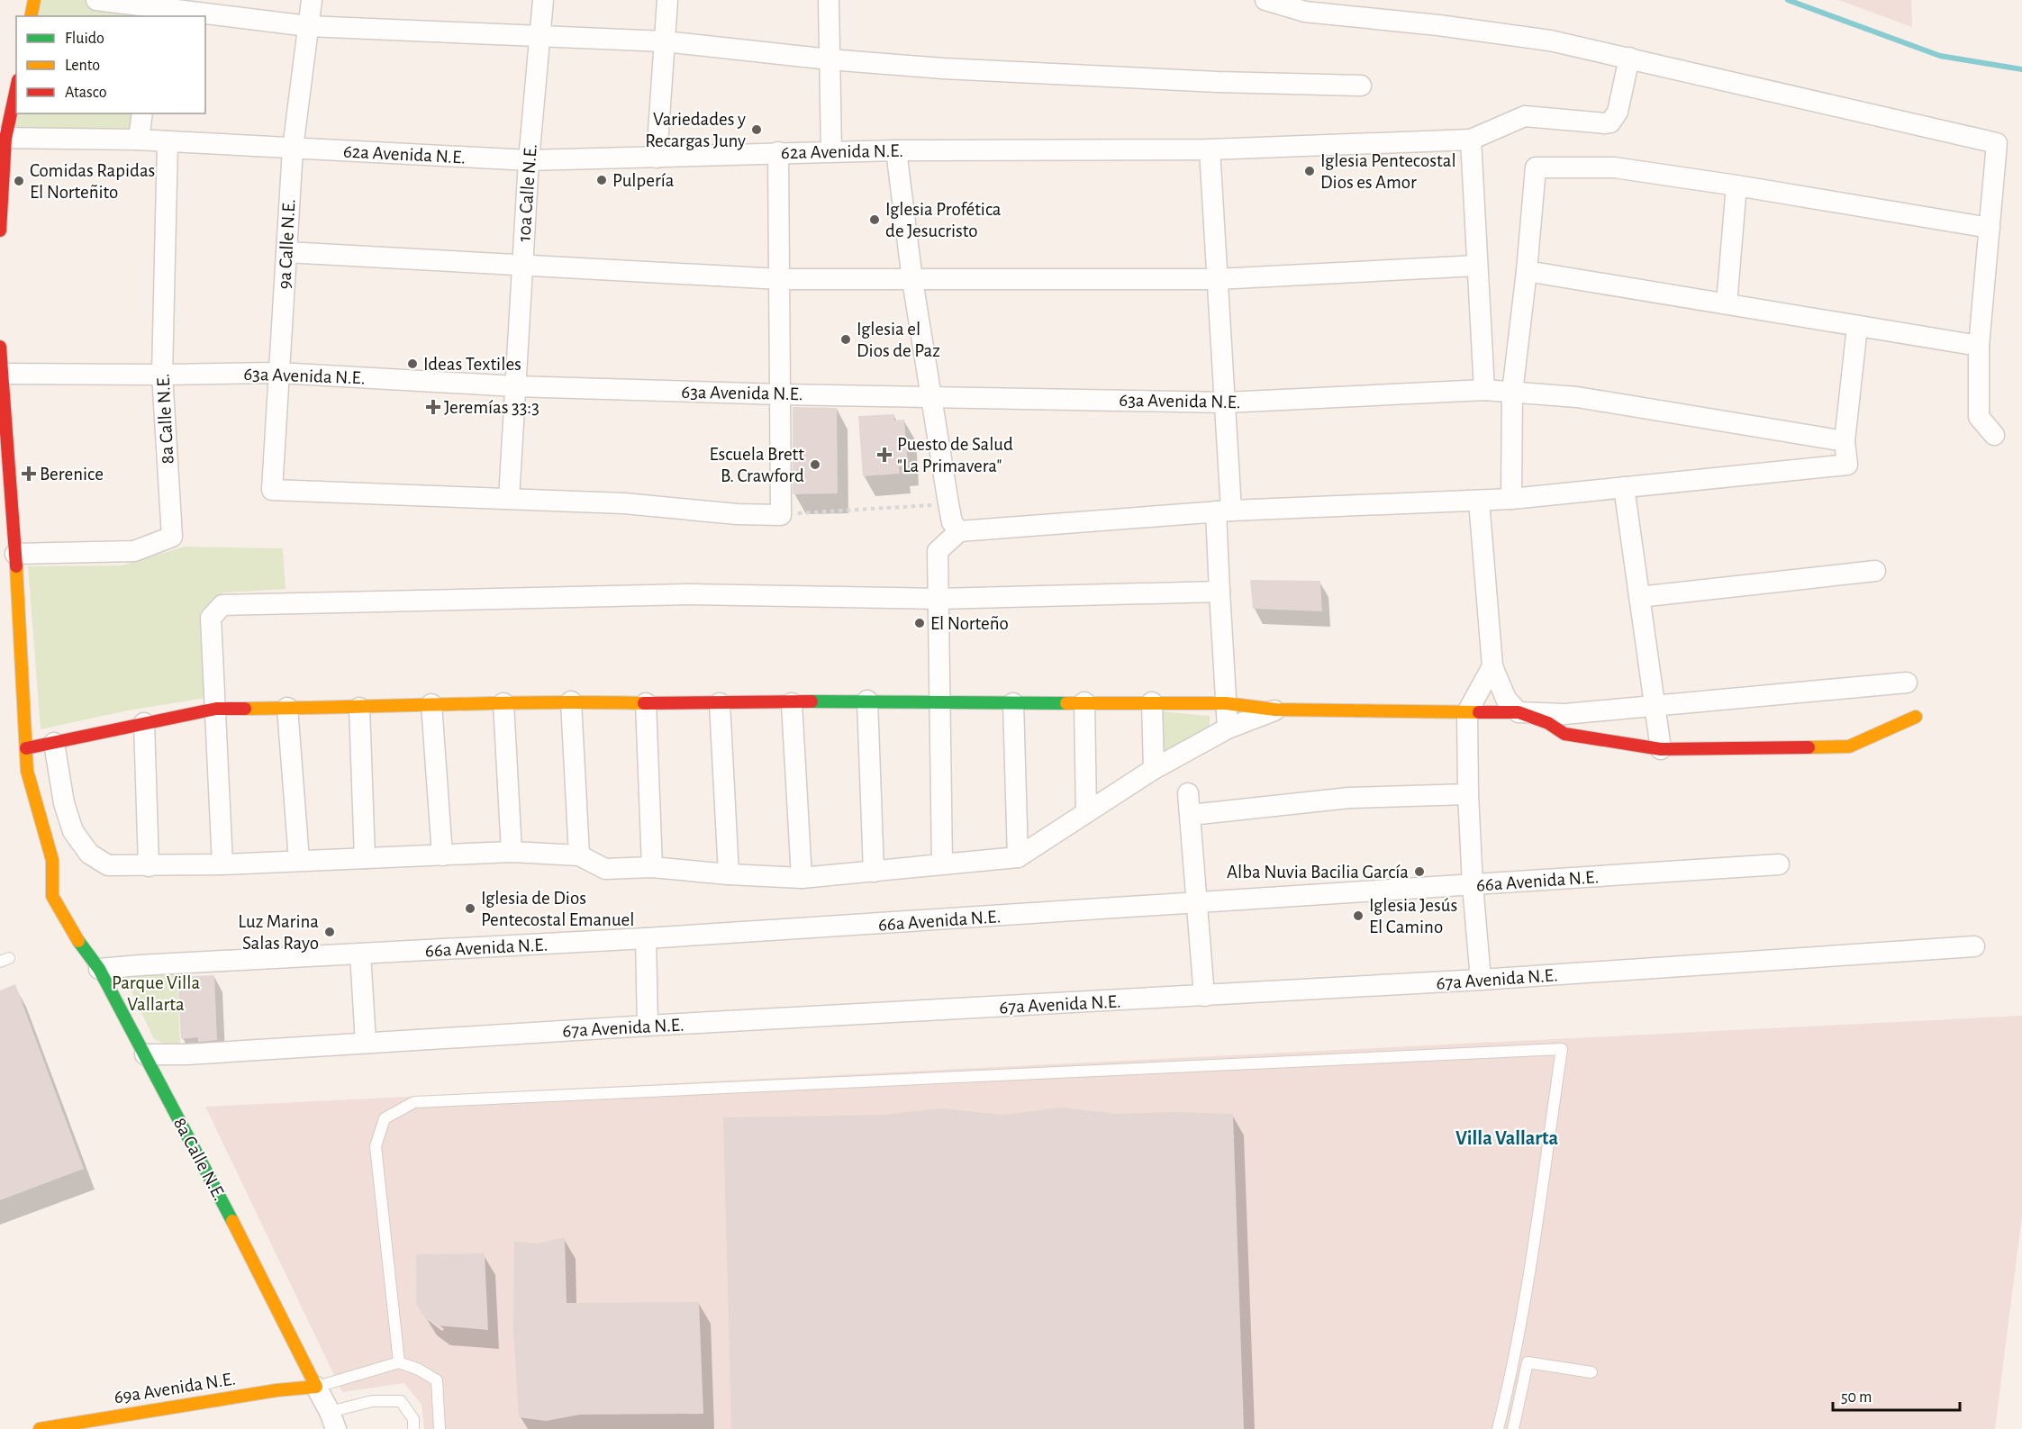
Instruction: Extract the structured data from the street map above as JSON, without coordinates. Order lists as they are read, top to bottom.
{
  "streets": {
    "street": [
      "62a Avenida N.E.",
      "10a Calle N.E.",
      "9a Calle N.E.",
      "63a Avenida N.E.",
      "8a Calle N.E.",
      "66a Avenida N.E.",
      "67a Avenida N.E.",
      "69a Avenida N.E."
    ]
  },
  "crossings": [
    ["62a Avenida N.E.", "10a Calle N.E."],
    ["62a Avenida N.E.", "9a Calle N.E."],
    ["62a Avenida N.E.", "8a Calle N.E."],
    ["10a Calle N.E.", "9a Calle N.E."],
    ["10a Calle N.E.", "63a Avenida N.E."],
    ["9a Calle N.E.", "63a Avenida N.E."],
    ["63a Avenida N.E.", "8a Calle N.E."],
    ["8a Calle N.E.", "66a Avenida N.E."],
    ["8a Calle N.E.", "67a Avenida N.E."],
    ["8a Calle N.E.", "69a Avenida N.E."]
  ],
  "districts": ["Villa Vallarta"],
  "parks": ["Parque Villa Vallarta"],
  "places": {
    "other": [
      "Variedades y Recargas Juny",
      "Iglesia Pentecostal Dios es Amor",
      "Pulpería",
      "Comidas Rapidas El Norteñito",
      "Iglesia Profética de Jesucristo",
      "Iglesia el Dios de Paz",
      "Ideas Textiles",
      "Escuela Brett B. Crawford",
      "El Norteño",
      "Alba Nuvia Bacilia García",
      "Iglesia de Dios Pentecostal Emanuel",
      "Iglesia Jesús El Camino",
      "Luz Marina Salas Rayo"
    ],
    "health": ["Jeremías 33:3", "Puesto de Salud \"La Primavera\"", "Berenice"]
  },
  "legend": ["Fluido", "Lento", "Atasco"],
  "scale_bar": "50 m"
}
